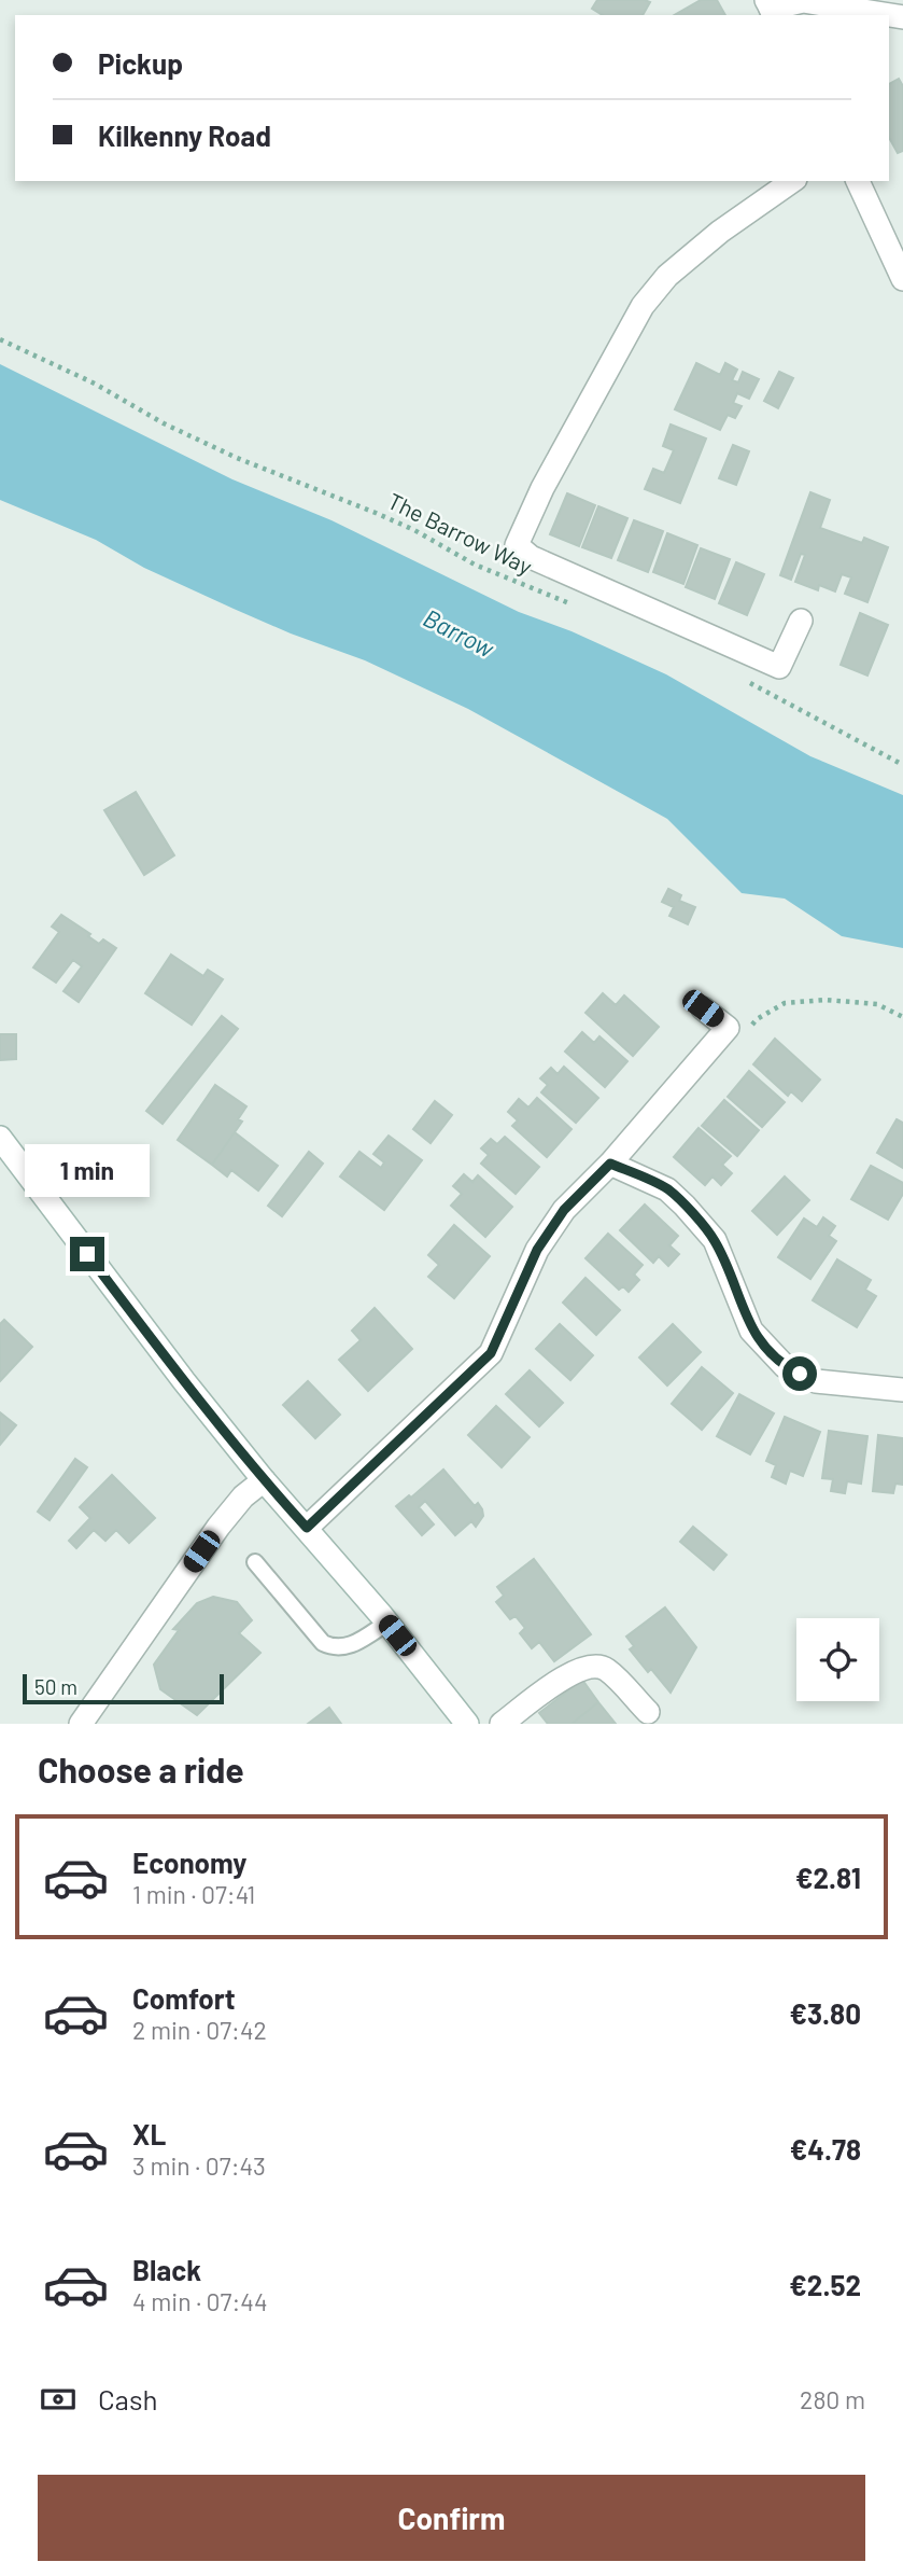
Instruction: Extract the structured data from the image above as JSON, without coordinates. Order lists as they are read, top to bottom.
{
  "streets": {
    "path": ["The Barrow Way"]
  },
  "water": ["Barrow"],
  "scale_bar": "50 m",
  "page": {
    "banner": ["Pickup", "Kilkenny Road"],
    "bubble": "1 min",
    "scale": "50 m",
    "heading": "Choose a ride",
    "list": [
      {
        "name": "Economy",
        "note": "1 min · 07:41",
        "value": "€2.81"
      },
      {
        "name": "Comfort",
        "note": "2 min · 07:42",
        "value": "€3.80"
      },
      {
        "name": "XL",
        "note": "3 min · 07:43",
        "value": "€4.78"
      },
      {
        "name": "Black",
        "note": "4 min · 07:44",
        "value": "€2.52"
      }
    ],
    "pay": ["Cash", "280 m"],
    "buttons": "Confirm"
  }
}
